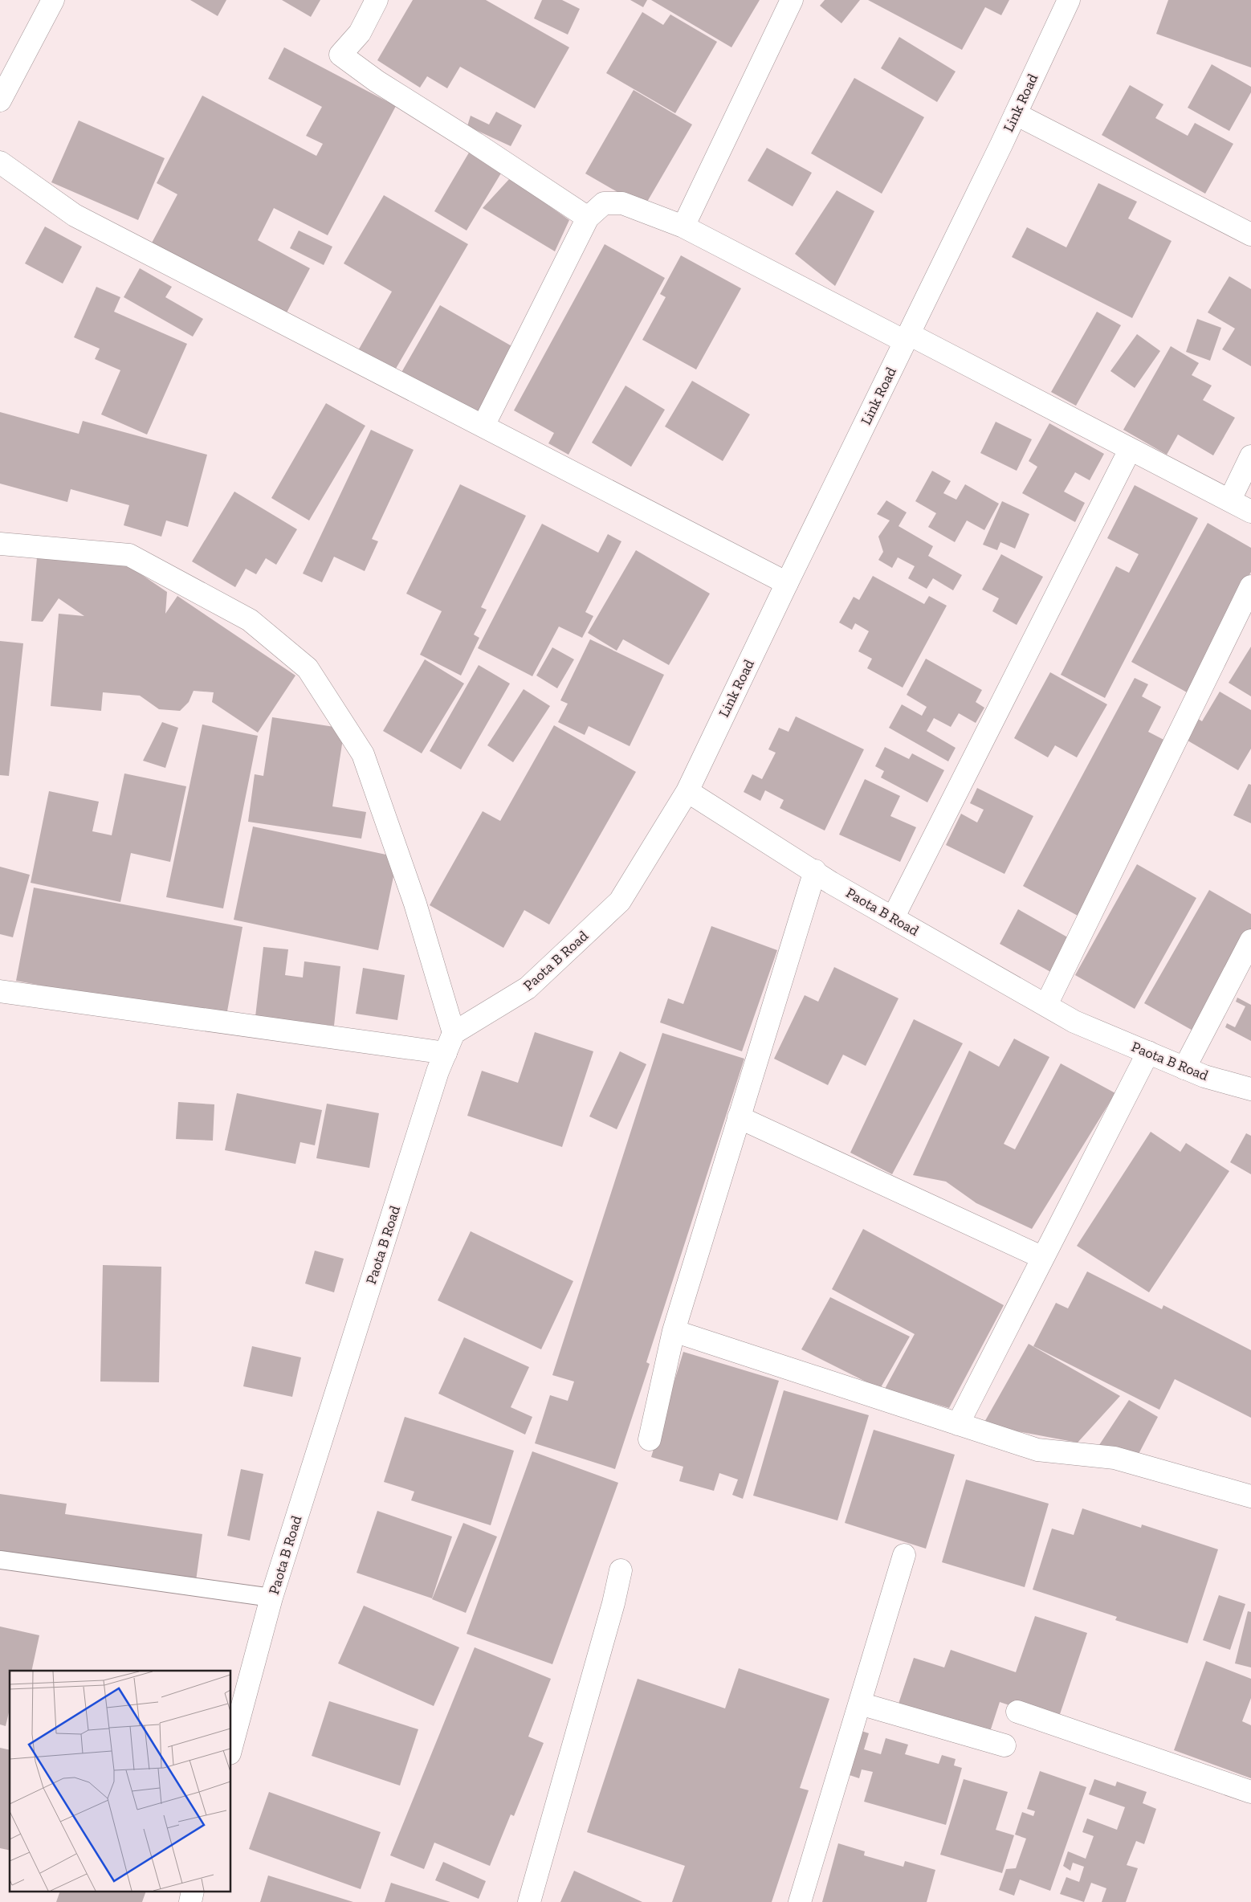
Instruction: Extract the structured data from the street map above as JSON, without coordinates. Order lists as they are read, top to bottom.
{
  "streets": {
    "street": ["Link Road", "Paota B Road"]
  },
  "crossings": [
    ["Link Road", "Paota B Road"]
  ]
}
